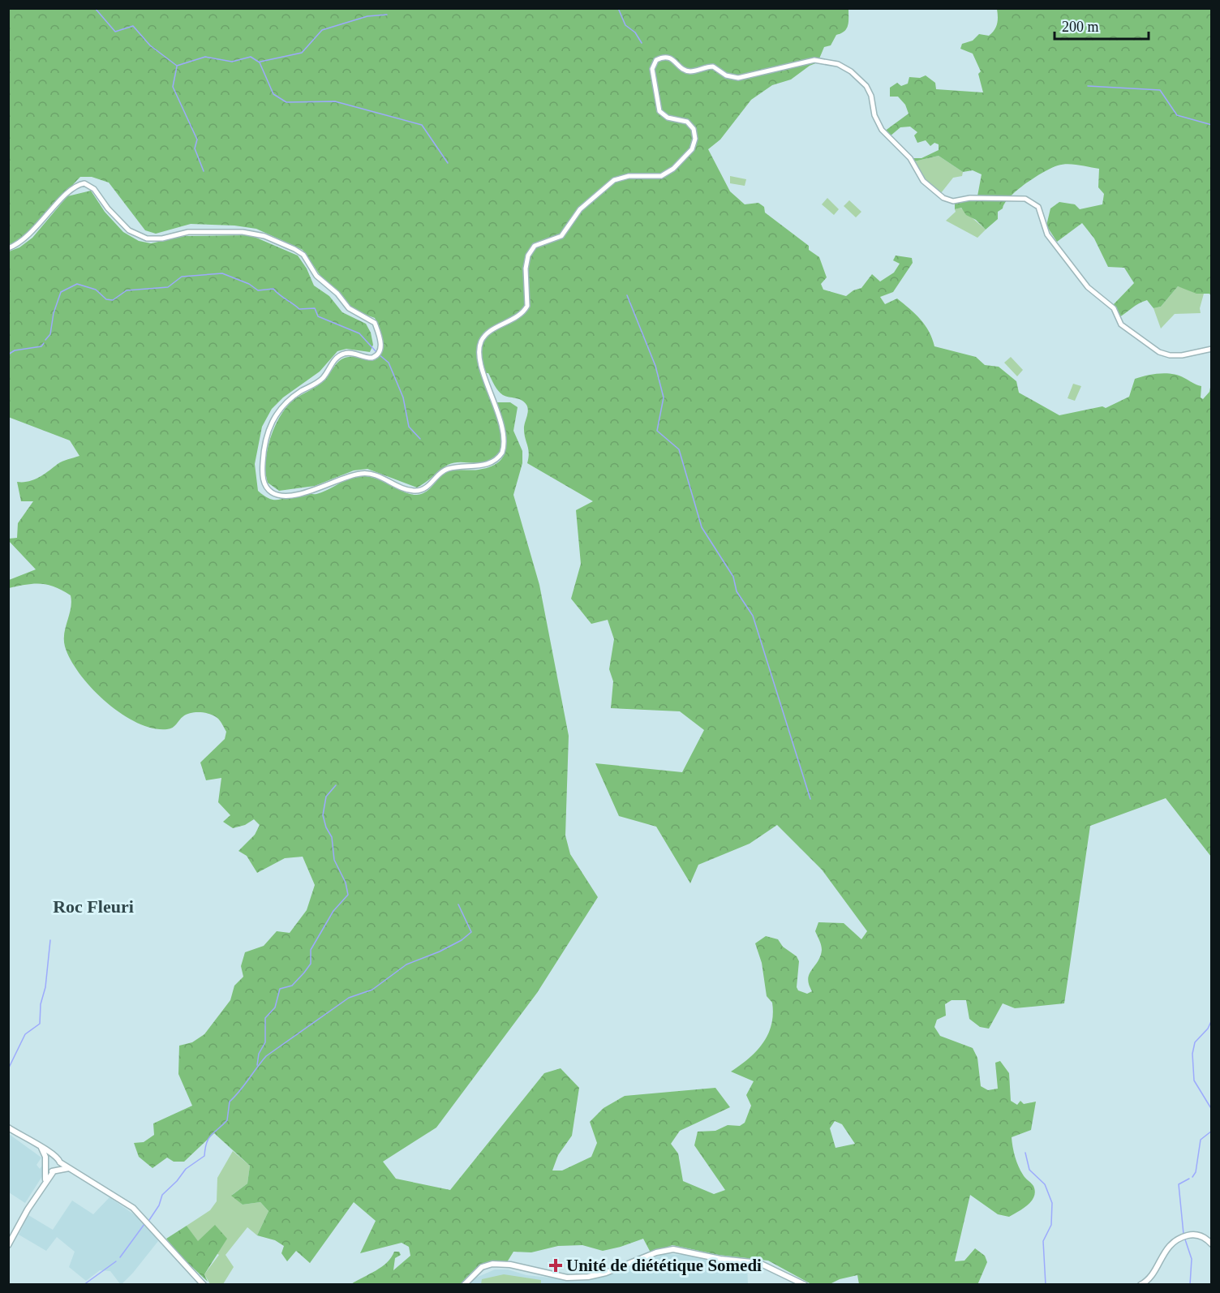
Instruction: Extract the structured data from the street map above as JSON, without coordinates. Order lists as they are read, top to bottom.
{
  "districts": ["Roc Fleuri"],
  "places": {
    "health": ["Unité de diététique Somedi"]
  },
  "scale_bar": "200 m"
}
